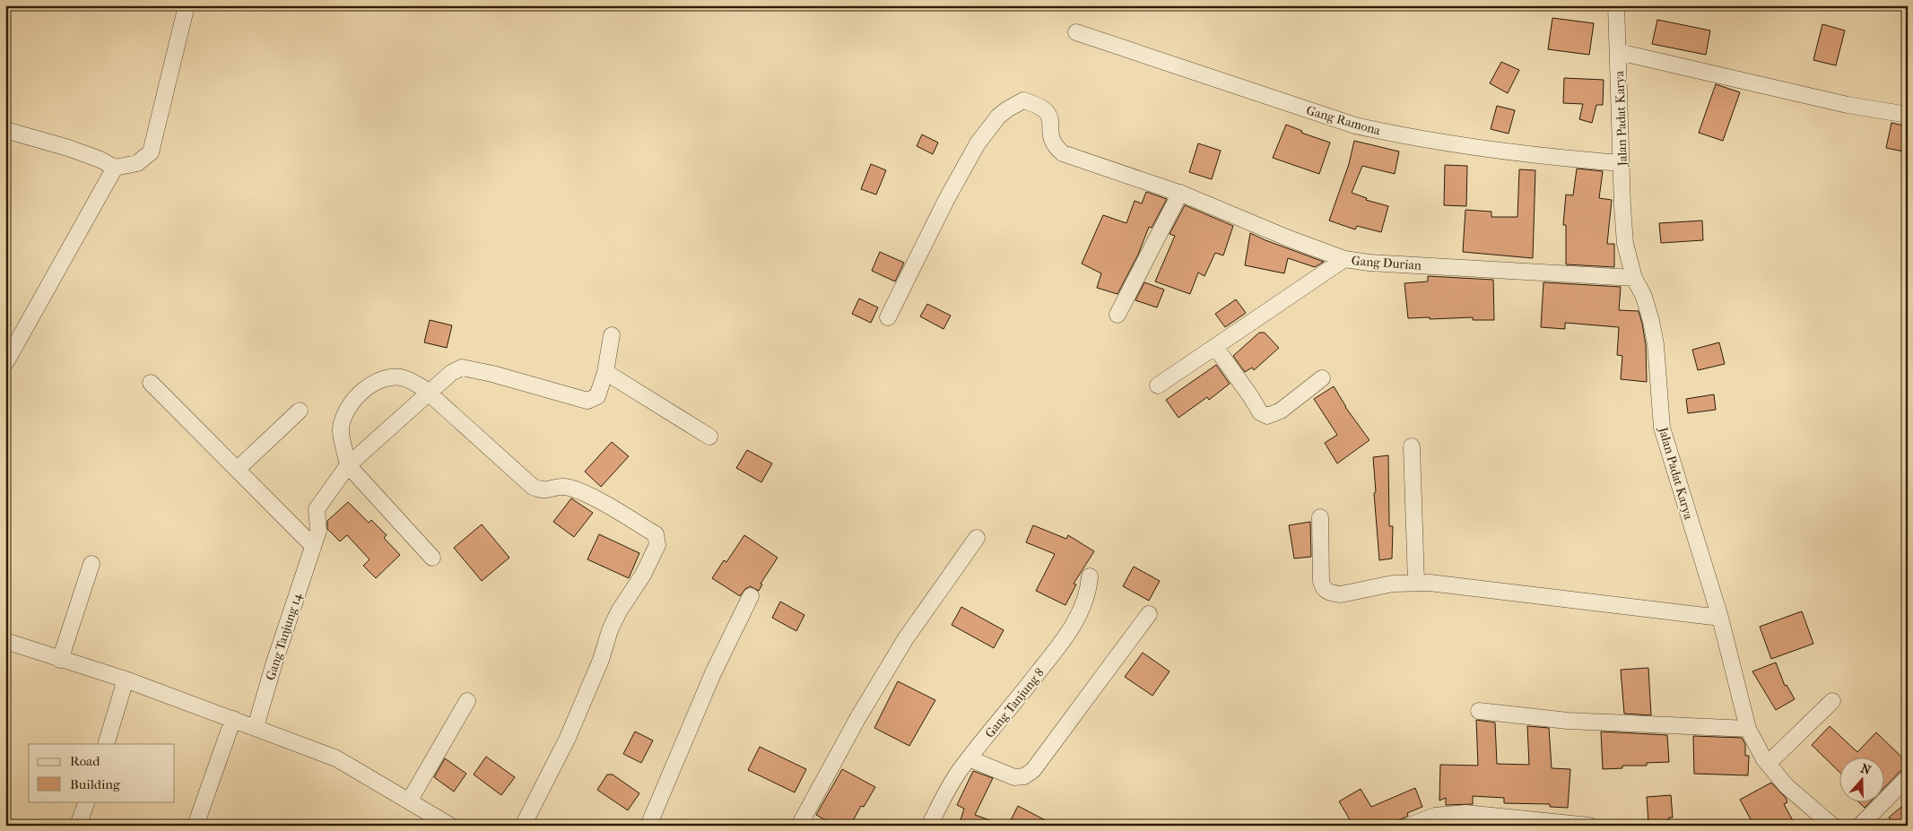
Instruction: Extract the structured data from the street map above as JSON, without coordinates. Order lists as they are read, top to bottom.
{
  "streets": {
    "street": [
      "Jalan Padat Karya",
      "Gang Ramona",
      "Gang Durian",
      "Gang Tanjung 14",
      "Gang Tanjung 8"
    ]
  },
  "crossings": [
    ["Jalan Padat Karya", "Gang Ramona"],
    ["Jalan Padat Karya", "Gang Durian"]
  ],
  "legend": ["Road", "Building"],
  "north": "top"
}
